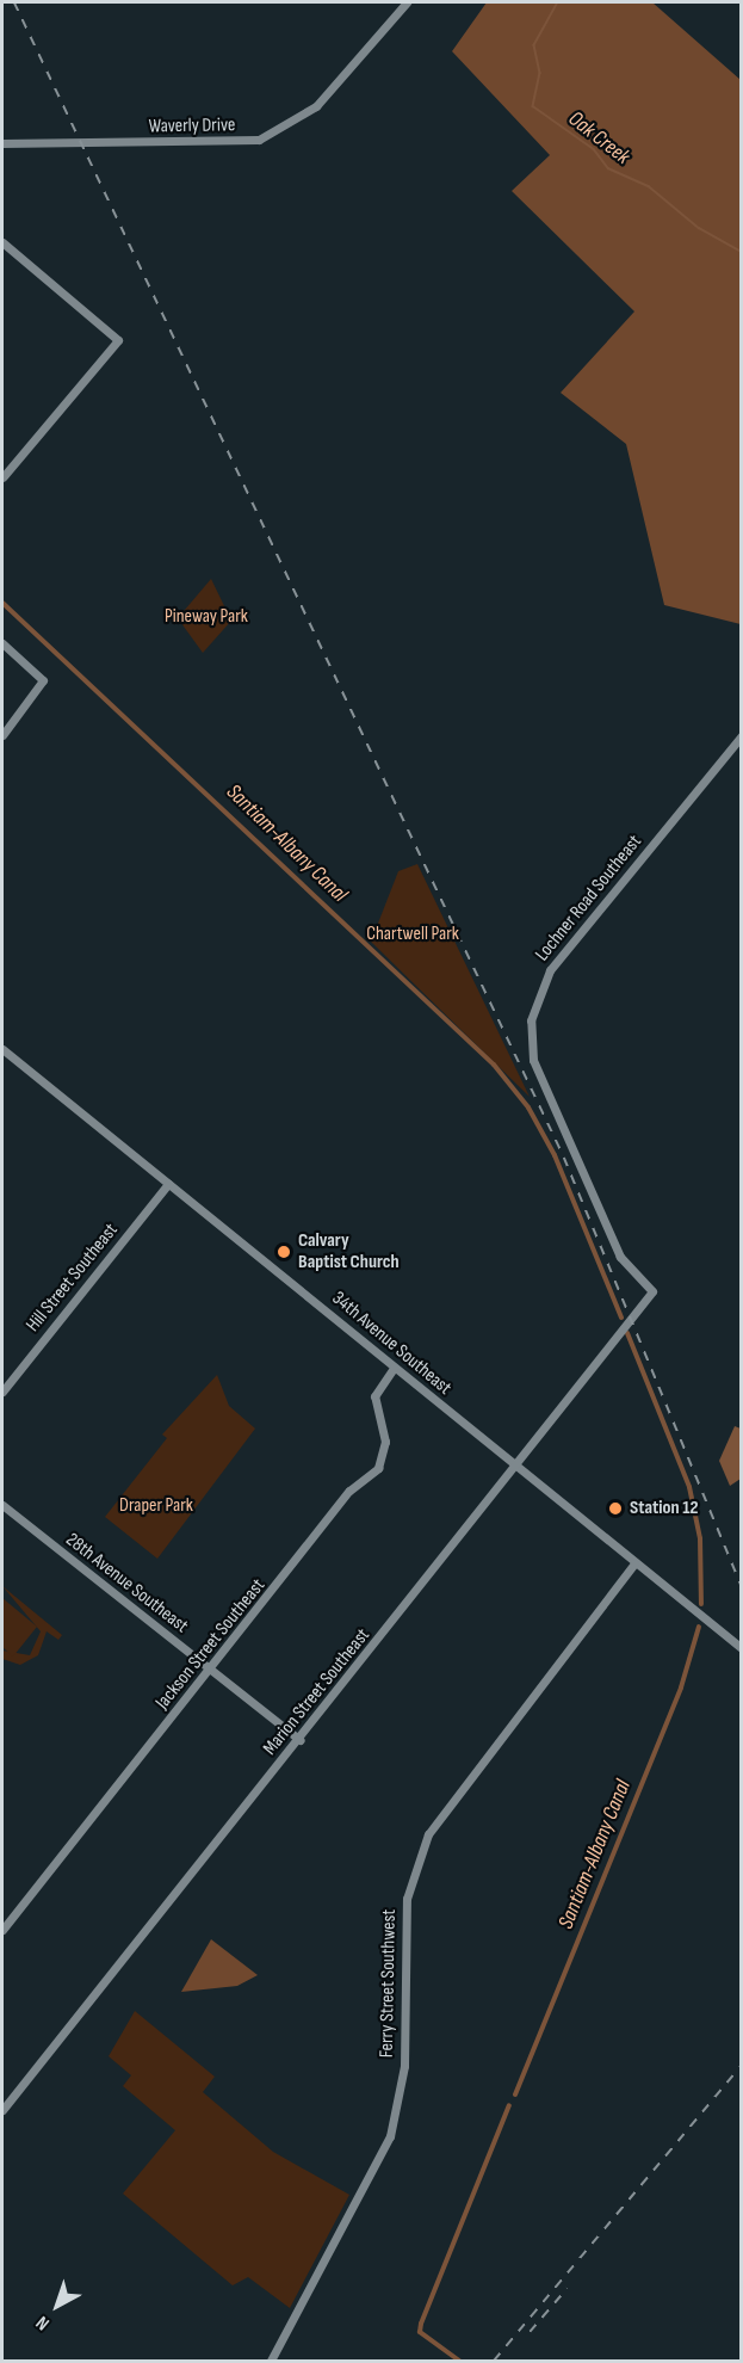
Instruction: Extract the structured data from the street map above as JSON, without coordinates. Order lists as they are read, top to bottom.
{
  "streets": {
    "street": [
      "Waverly Drive",
      "Lochner Road Southeast",
      "Hill Street Southeast",
      "34th Avenue Southeast",
      "28th Avenue Southeast",
      "Jackson Street Southeast",
      "Marion Street Southeast",
      "Ferry Street Southwest"
    ]
  },
  "crossings": [
    ["Lochner Road Southeast", "Marion Street Southeast"],
    ["Hill Street Southeast", "34th Avenue Southeast"],
    ["34th Avenue Southeast", "Jackson Street Southeast"],
    ["34th Avenue Southeast", "Marion Street Southeast"],
    ["34th Avenue Southeast", "Ferry Street Southwest"],
    ["28th Avenue Southeast", "Jackson Street Southeast"],
    ["28th Avenue Southeast", "Marion Street Southeast"]
  ],
  "water": ["Oak Creek", "Santiam-Albany Canal"],
  "parks": ["Pineway Park", "Chartwell Park", "Draper Park"],
  "places": ["Calvary Baptist Church", "Station 12"],
  "north": "bottom left"
}
